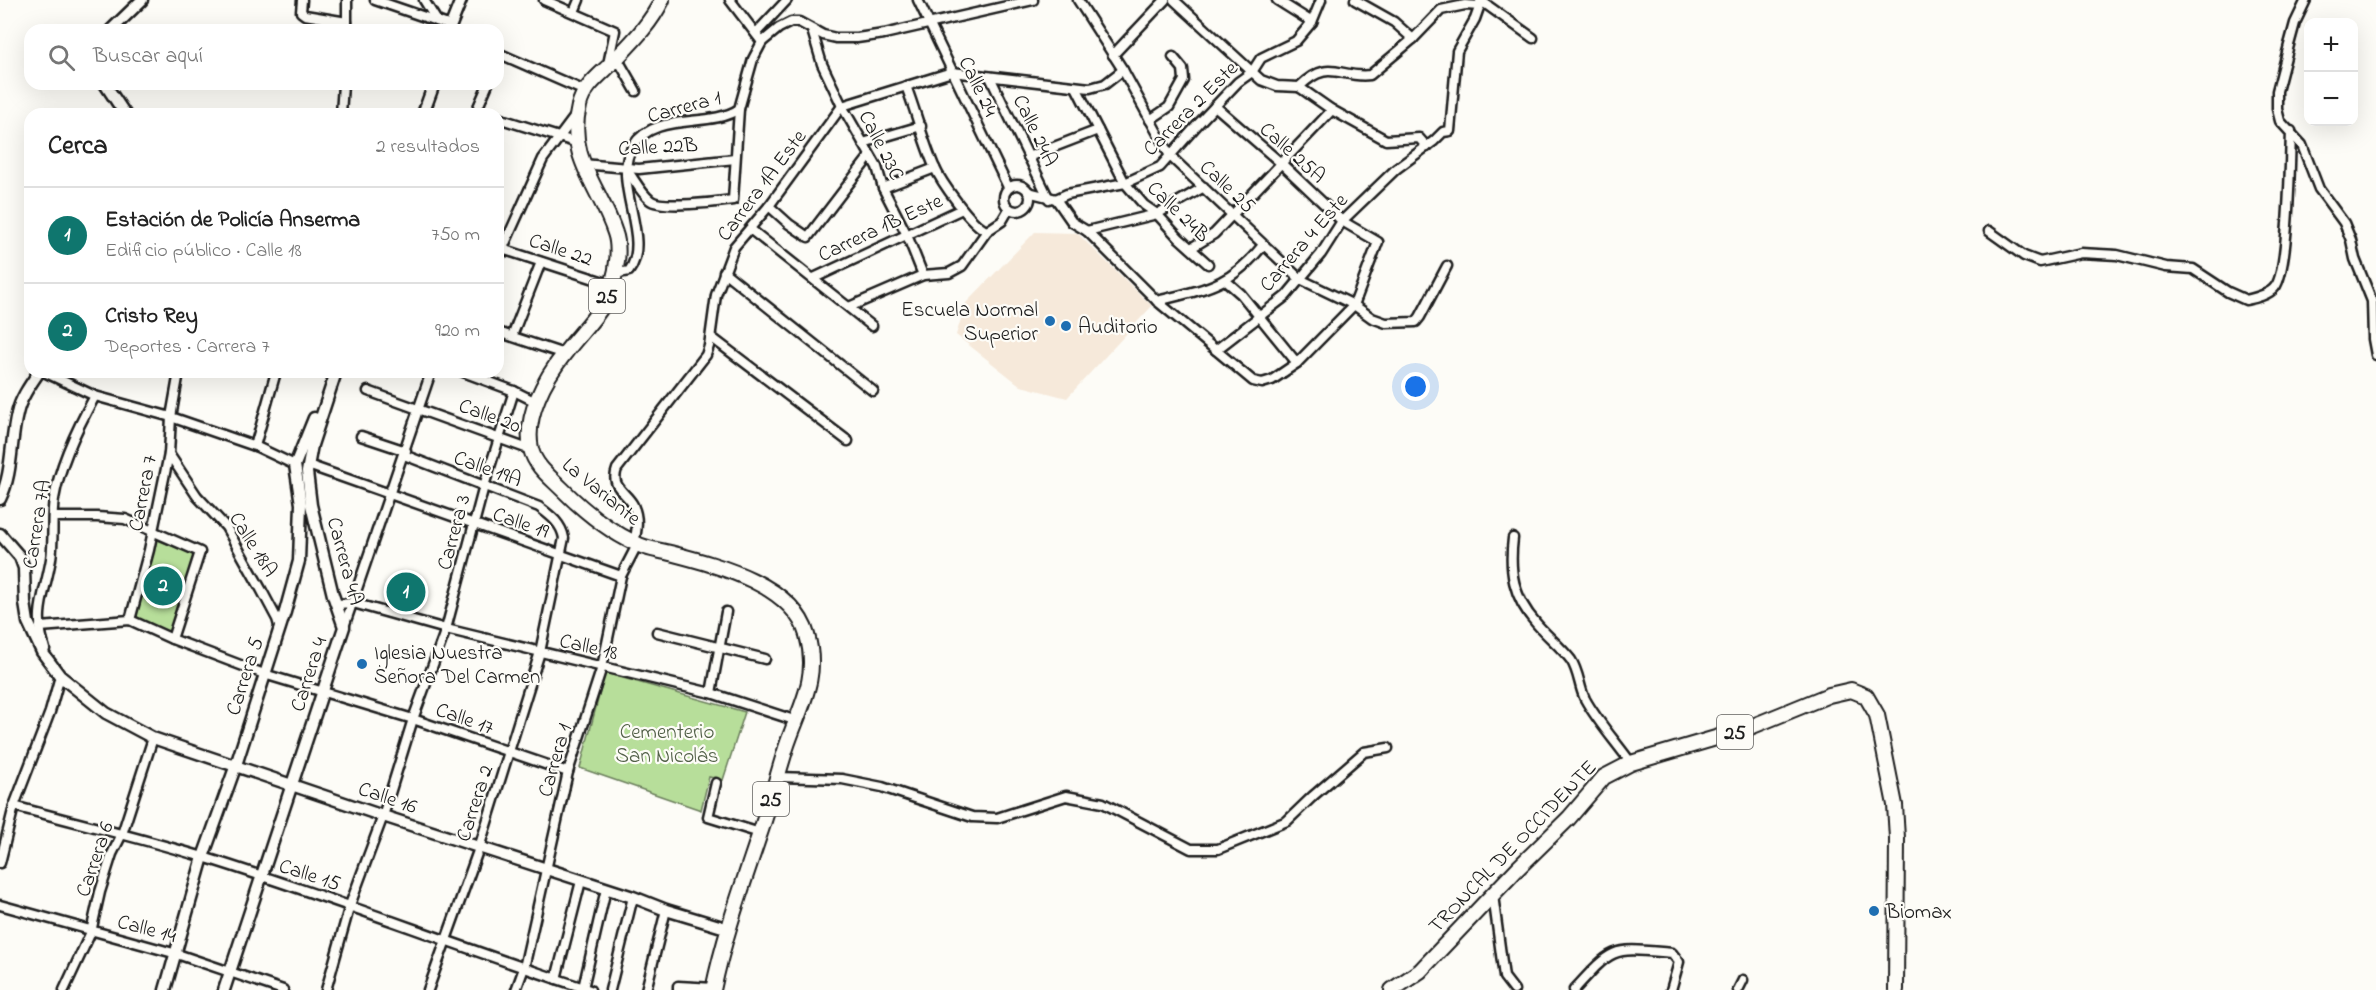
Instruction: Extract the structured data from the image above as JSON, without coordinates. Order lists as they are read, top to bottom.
{
  "streets": {
    "main road": ["25", "La Variante", "TRONCAL DE OCCIDENTE"],
    "street": [
      "Calle 24",
      "Carrera 1",
      "Carrera 2 Este",
      "Calle 24A",
      "Calle 23C",
      "Calle 22B",
      "Calle 25A",
      "Carrera 1A Este",
      "Calle 25",
      "Calle 24B",
      "Carrera 1B Este",
      "Carrera 4 Este",
      "Calle 22",
      "Calle 20",
      "Calle 19A",
      "Carrera 7",
      "Calle 19",
      "Carrera 7A",
      "Carrera 3",
      "Calle 18A",
      "Carrera 4A",
      "Calle 18",
      "Carrera 4",
      "Carrera 5",
      "Calle 17",
      "Calle 16",
      "Carrera 2",
      "Carrera 6",
      "Calle 15",
      "Calle 14"
    ]
  },
  "crossings": [
    ["Carrera 1", "Calle 22B"],
    ["Carrera 1", "Carrera 1A Este"],
    ["Carrera 1", "Calle 22"],
    ["Carrera 1", "25"],
    ["Carrera 1", "La Variante"],
    ["Carrera 1", "Calle 19"],
    ["Carrera 1", "Calle 18"],
    ["Carrera 1", "Calle 17"],
    ["Carrera 1", "Calle 16"],
    ["Carrera 1", "Calle 15"],
    ["Carrera 2 Este", "Calle 24A"],
    ["Carrera 2 Este", "Calle 25A"],
    ["Carrera 2 Este", "Calle 25"],
    ["Carrera 2 Este", "Calle 24B"],
    ["Calle 24A", "Carrera 4 Este"],
    ["Calle 23C", "Carrera 1A Este"],
    ["Calle 23C", "Carrera 1B Este"],
    ["Calle 22B", "25"],
    ["Calle 25A", "Calle 25"],
    ["Calle 25A", "Carrera 4 Este"],
    ["Carrera 1A Este", "La Variante"],
    ["Calle 25", "Carrera 4 Este"],
    ["Calle 22", "25"],
    ["25", "Calle 20"],
    ["25", "La Variante"],
    ["Calle 20", "La Variante"],
    ["Calle 20", "Carrera 3"],
    ["Calle 20", "Carrera 4"],
    ["Calle 19A", "Carrera 3"],
    ["Calle 19A", "Carrera 4"],
    ["Calle 19A", "Carrera 2"],
    ["La Variante", "Calle 18"],
    ["La Variante", "Calle 16"],
    ["Carrera 7", "Calle 18A"],
    ["Carrera 7", "Calle 17"],
    ["Calle 19", "Carrera 3"],
    ["Calle 19", "Carrera 4A"],
    ["Calle 19", "Carrera 4"],
    ["Calle 19", "Carrera 2"],
    ["Carrera 7A", "Calle 17"],
    ["Carrera 7A", "Calle 16"],
    ["Carrera 3", "Calle 18"],
    ["Carrera 3", "Calle 17"],
    ["Carrera 3", "Calle 16"],
    ["Carrera 3", "Calle 15"],
    ["Calle 18A", "Carrera 5"],
    ["Carrera 4A", "Calle 18"],
    ["Carrera 4A", "Carrera 4"],
    ["Calle 18", "Carrera 4"],
    ["Calle 18", "Carrera 2"],
    ["Carrera 4", "Calle 17"],
    ["Carrera 4", "Calle 16"],
    ["Carrera 4", "Calle 15"],
    ["Carrera 4", "Calle 14"],
    ["Carrera 5", "Calle 17"],
    ["Carrera 5", "Calle 16"],
    ["Carrera 5", "Calle 15"],
    ["Carrera 5", "Calle 14"],
    ["Calle 17", "Carrera 2"],
    ["Calle 16", "Carrera 2"],
    ["Calle 16", "Carrera 6"],
    ["Carrera 2", "Calle 15"],
    ["Carrera 6", "Calle 15"],
    ["Carrera 6", "Calle 14"]
  ],
  "parks": ["Cementerio San Nicolás"],
  "places": [
    "Escuela Normal Superior",
    "Auditorio",
    "Iglesia Nuestra Señora Del Carmen",
    "Biomax"
  ],
  "page": {
    "map_buttons": ["+", "−"],
    "search": "Buscar aquí",
    "heading": ["Cerca", "2 resultados"],
    "list": [
      {
        "mark": "1",
        "name": "Estación de Policía Anserma",
        "note": "Edificio público · Calle 18",
        "value": "750 m"
      },
      {
        "mark": "2",
        "name": "Cristo Rey",
        "note": "Deportes · Carrera 7",
        "value": "920 m"
      }
    ],
    "pins": ["2", "1"]
  }
}
